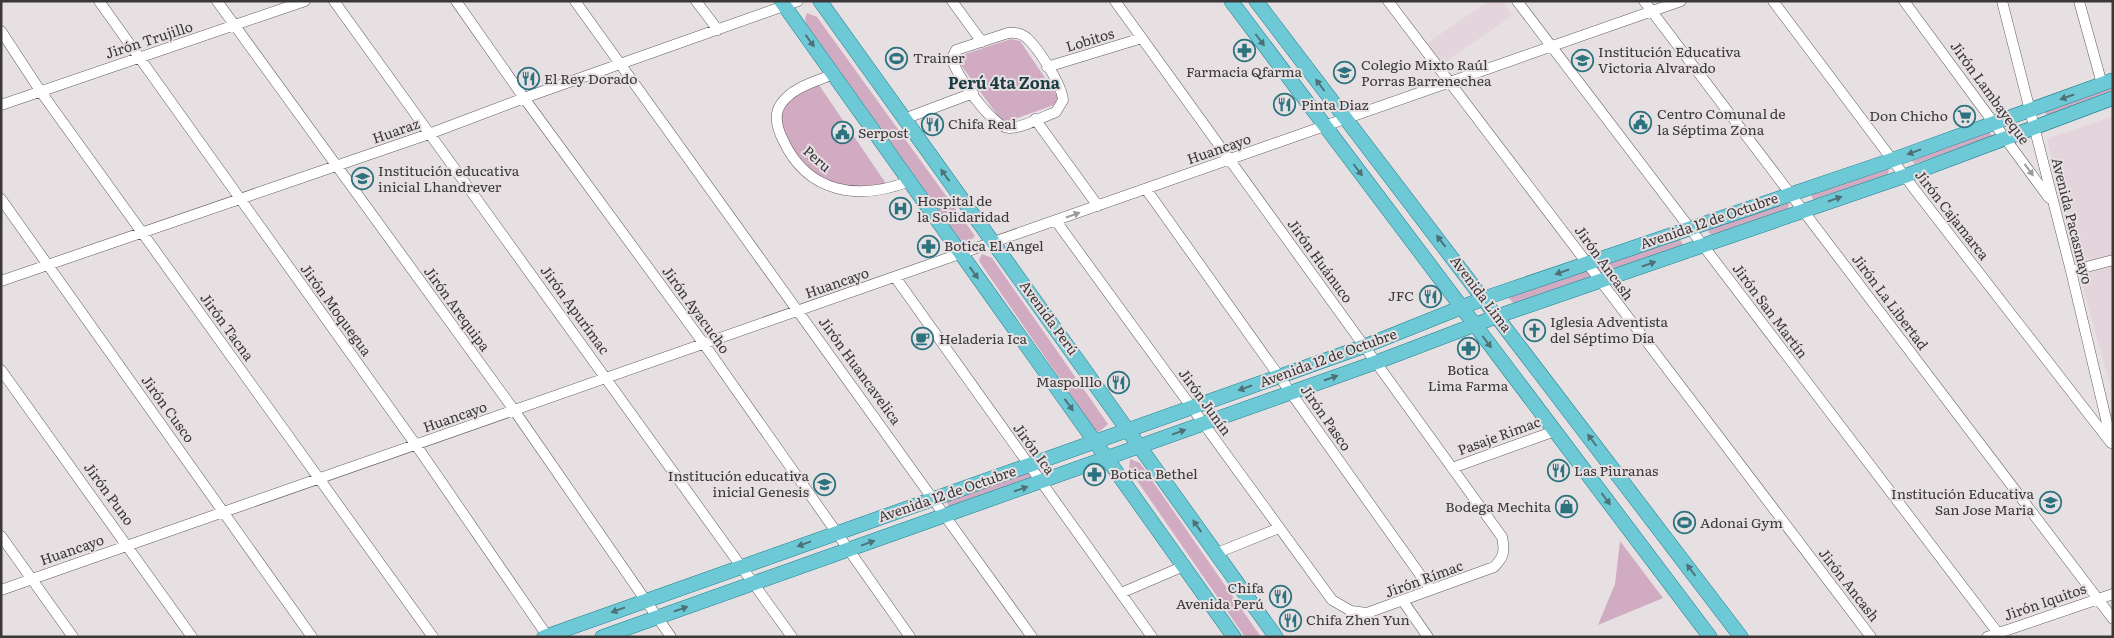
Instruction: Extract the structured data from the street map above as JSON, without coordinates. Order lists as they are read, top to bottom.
{
  "streets": {
    "main road": ["Avenida 12 de Octubre", "Avenida Lima", "Avenida Perú"],
    "street": [
      "Jirón Trujillo",
      "Lobitos",
      "Jirón Lambayeque",
      "Huaraz",
      "Huancayo",
      "Peru",
      "Jirón Cajamarca",
      "Avenida Pacasmayo",
      "Jirón Huánuco",
      "Jirón Ancash",
      "Jirón La Libertad",
      "Jirón Arequipa",
      "Jirón Moquegua",
      "Jirón Apurímac",
      "Jirón Ayacucho",
      "Jirón San Martín",
      "Jirón Tacna",
      "Jirón Huancavelica",
      "Jirón Junín",
      "Jirón Cusco",
      "Jirón Pasco",
      "Pasaje Rimac",
      "Jirón Ica",
      "Jirón Puno",
      "Jirón Rímac",
      "Jirón Iquitos"
    ]
  },
  "crossings": [
    ["Jirón Trujillo", "Jirón Arequipa"],
    ["Jirón Trujillo", "Jirón Moquegua"],
    ["Jirón Trujillo", "Jirón Tacna"],
    ["Lobitos", "Jirón Huánuco"],
    ["Jirón Lambayeque", "Avenida 12 de Octubre"],
    ["Jirón Lambayeque", "Avenida Pacasmayo"],
    ["Huaraz", "Jirón Arequipa"],
    ["Huaraz", "Jirón Moquegua"],
    ["Huaraz", "Jirón Apurímac"],
    ["Huaraz", "Jirón Ayacucho"],
    ["Huaraz", "Jirón Tacna"],
    ["Huaraz", "Jirón Huancavelica"],
    ["Huaraz", "Jirón Cusco"],
    ["Huancayo", "Jirón Huánuco"],
    ["Huancayo", "Jirón Ancash"],
    ["Huancayo", "Avenida Lima"],
    ["Huancayo", "Jirón La Libertad"],
    ["Huancayo", "Jirón Arequipa"],
    ["Huancayo", "Jirón Moquegua"],
    ["Huancayo", "Jirón Apurímac"],
    ["Huancayo", "Jirón Ayacucho"],
    ["Huancayo", "Jirón San Martín"],
    ["Huancayo", "Avenida Perú"],
    ["Huancayo", "Jirón Tacna"],
    ["Huancayo", "Jirón Huancavelica"],
    ["Huancayo", "Jirón Junín"],
    ["Huancayo", "Jirón Cusco"],
    ["Huancayo", "Jirón Pasco"],
    ["Huancayo", "Jirón Ica"],
    ["Huancayo", "Jirón Puno"],
    ["Jirón Cajamarca", "Avenida 12 de Octubre"],
    ["Jirón Cajamarca", "Avenida Pacasmayo"],
    ["Avenida 12 de Octubre", "Avenida Pacasmayo"],
    ["Avenida 12 de Octubre", "Jirón Huánuco"],
    ["Avenida 12 de Octubre", "Jirón Ancash"],
    ["Avenida 12 de Octubre", "Avenida Lima"],
    ["Avenida 12 de Octubre", "Jirón La Libertad"],
    ["Avenida 12 de Octubre", "Jirón Arequipa"],
    ["Avenida 12 de Octubre", "Jirón Moquegua"],
    ["Avenida 12 de Octubre", "Jirón Apurímac"],
    ["Avenida 12 de Octubre", "Jirón Ayacucho"],
    ["Avenida 12 de Octubre", "Jirón San Martín"],
    ["Avenida 12 de Octubre", "Avenida Perú"],
    ["Avenida 12 de Octubre", "Jirón Huancavelica"],
    ["Avenida 12 de Octubre", "Jirón Junín"],
    ["Avenida 12 de Octubre", "Jirón Pasco"],
    ["Avenida 12 de Octubre", "Jirón Ica"],
    ["Jirón Huánuco", "Pasaje Rimac"],
    ["Jirón Huánuco", "Jirón Rímac"],
    ["Avenida Lima", "Pasaje Rimac"],
    ["Jirón La Libertad", "Jirón Iquitos"],
    ["Jirón San Martín", "Jirón Iquitos"],
    ["Jirón Junín", "Jirón Rímac"],
    ["Jirón Pasco", "Jirón Rímac"]
  ],
  "districts": ["Perú 4ta Zona"],
  "places": {
    "pharmacy": [
      "Farmacia Qfarma",
      "Botica El Angel",
      "Botica Lima Farma",
      "Botica Bethel"
    ],
    "sports": ["Trainer", "Adonai Gym"],
    "school or university": [
      "Institución Educativa Victoria Alvarado",
      "Colegio Mixto Raúl Porras Barrenechea",
      "Institución educativa inicial Lhandrever",
      "Institución educativa inicial Genesis",
      "Institución Educativa San Jose Maria"
    ],
    "restaurant": [
      "El Rey Dorado",
      "Pinta Diaz",
      "Chifa Real",
      "JFC",
      "Maspolllo",
      "Las Piuranas",
      "Chifa Avenida Perú",
      "Chifa Zhen Yun"
    ],
    "supermarket": ["Don Chicho"],
    "public building": ["Centro Comunal de la Séptima Zona", "Serpost"],
    "hospital": ["Hospital de la Solidaridad"],
    "church": ["Iglesia Adventista del Séptimo Día"],
    "cafe": ["Heladeria Ica"],
    "shop": ["Bodega Mechita"]
  }
}
